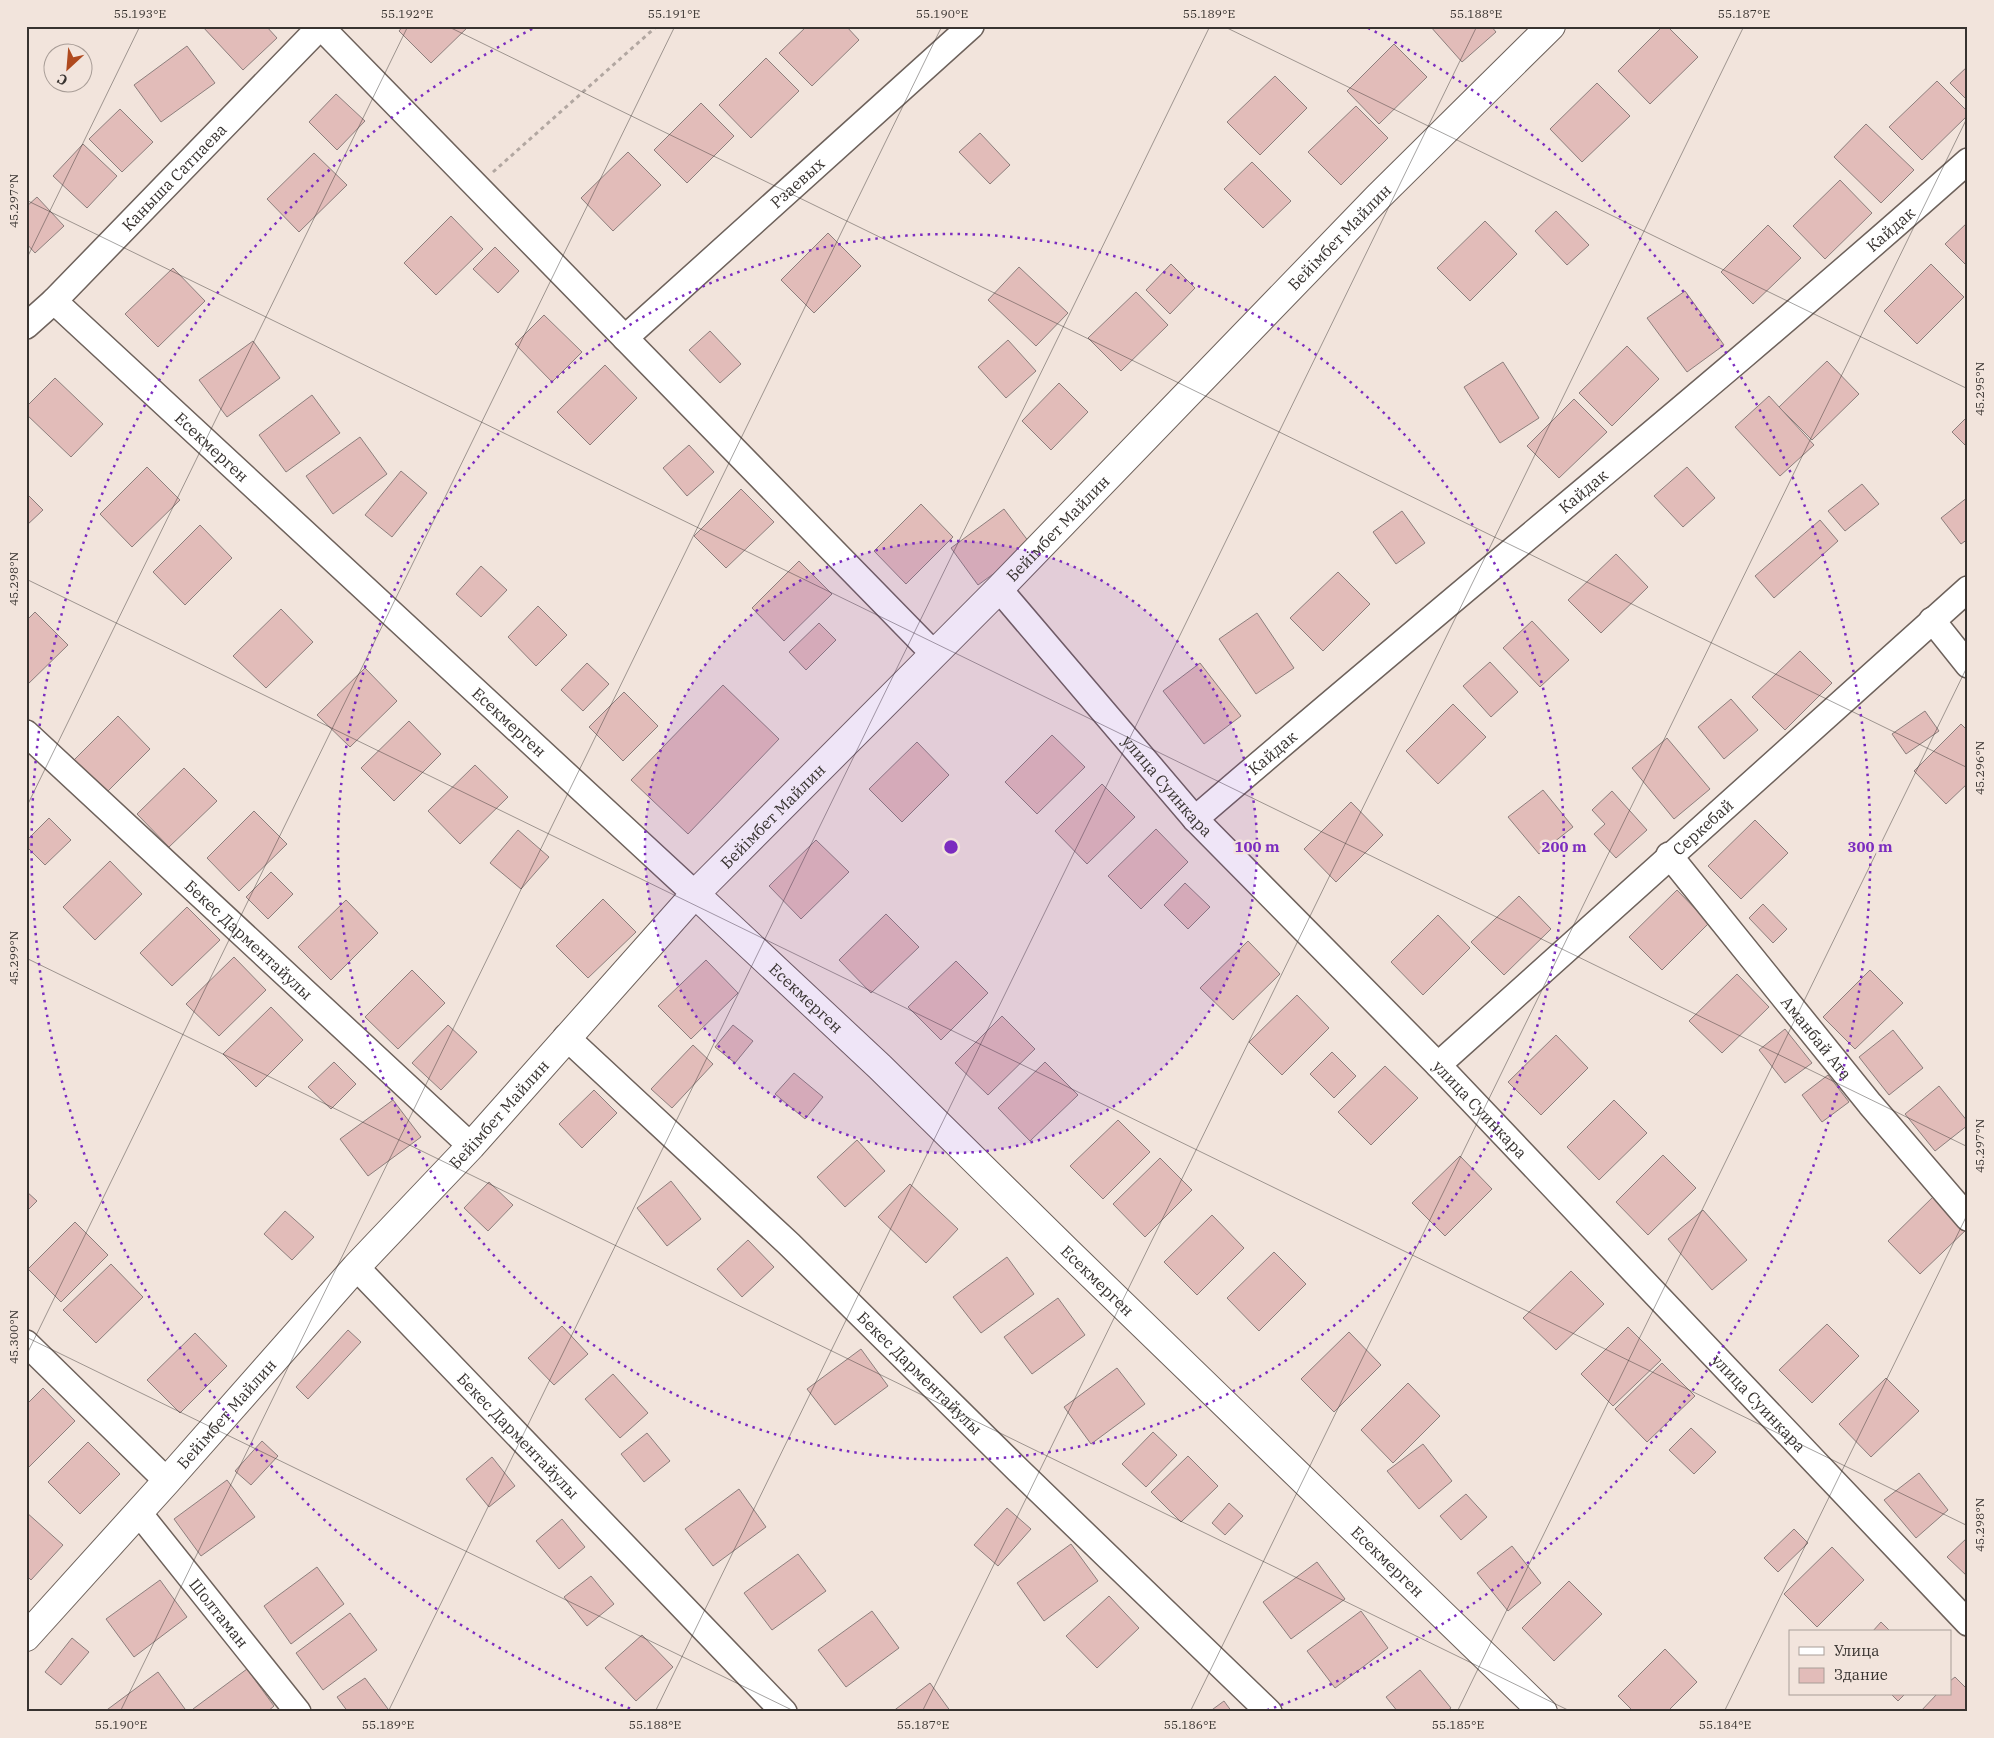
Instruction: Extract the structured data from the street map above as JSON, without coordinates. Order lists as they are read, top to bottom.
{
  "streets": {
    "street": [
      "Каныша Сатпаева",
      "Рзаевых",
      "Кайдак",
      "Бейімбет Майлин",
      "Eсекмерген",
      "улица Суинкара",
      "Серкебай",
      "Бекес Дарментайулы",
      "Аманбай Ата",
      "Шолтаман"
    ]
  },
  "crossings": [
    ["Каныша Сатпаева", "Eсекмерген"],
    ["Кайдак", "улица Суинкара"],
    ["Бейімбет Майлин", "Eсекмерген"],
    ["Бейімбет Майлин", "улица Суинкара"],
    ["Бейімбет Майлин", "Бекес Дарментайулы"],
    ["Бейімбет Майлин", "Шолтаман"],
    ["улица Суинкара", "Серкебай"],
    ["Серкебай", "Аманбай Ата"]
  ],
  "legend": ["Улица", "Здание"],
  "north": "bottom left",
  "coordinates": [
    "55.193°E",
    "55.192°E",
    "55.191°E",
    "55.190°E",
    "55.189°E",
    "55.188°E",
    "55.187°E",
    "45.297°N",
    "45.295°N",
    "45.298°N",
    "45.296°N",
    "45.299°N",
    "45.300°N",
    "55.186°E",
    "55.185°E",
    "55.184°E"
  ],
  "rings": ["100 m", "200 m", "300 m"]
}
